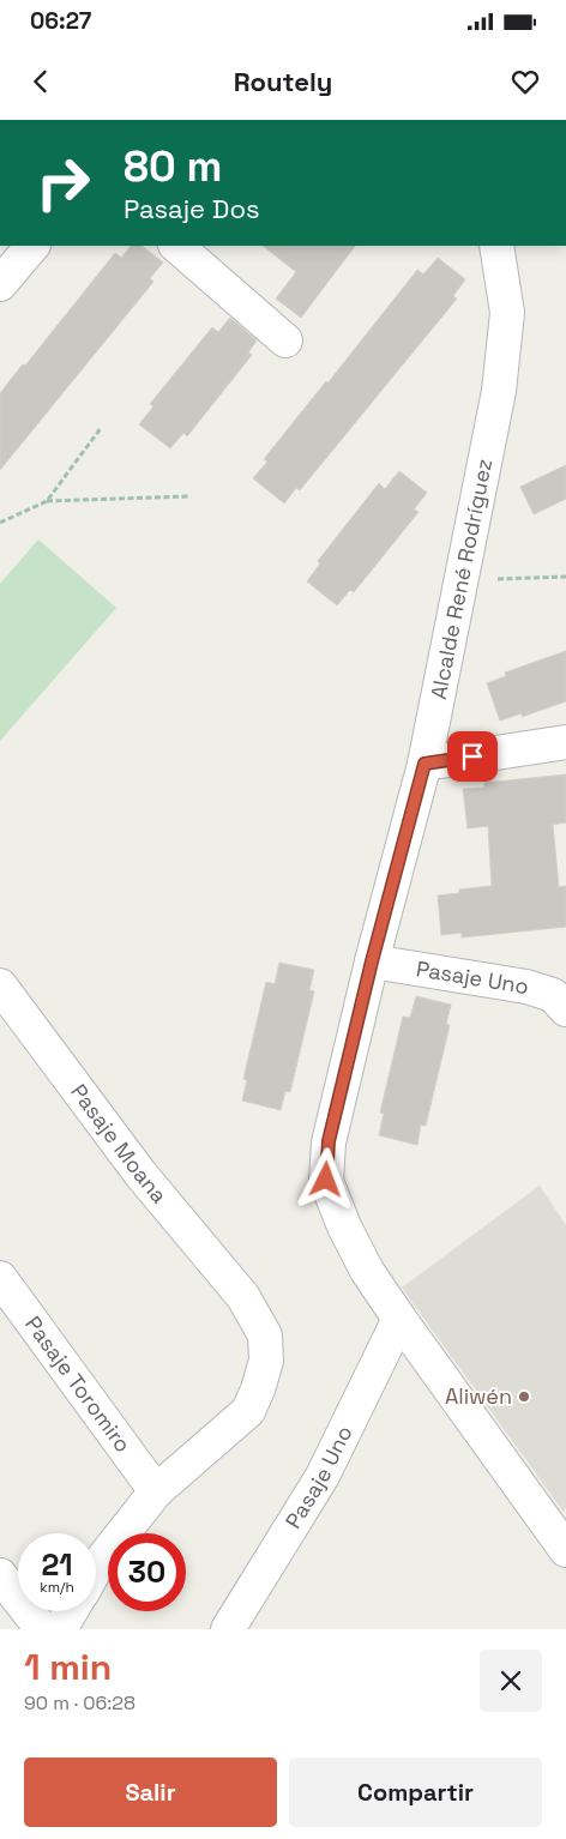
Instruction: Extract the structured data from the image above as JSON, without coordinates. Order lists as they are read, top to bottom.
{
  "streets": {
    "street": [
      "Alcalde René Rodríguez",
      "Pasaje Uno",
      "Pasaje Moana",
      "Pasaje Toromiro"
    ]
  },
  "crossings": [
    ["Alcalde René Rodríguez", "Pasaje Uno"],
    ["Pasaje Moana", "Pasaje Toromiro"]
  ],
  "places": ["Aliwén"],
  "page": {
    "status": "06:27",
    "header": "Routely",
    "turn": ["80 m", "Pasaje Dos"],
    "speed": "21 km/h",
    "limit": "30",
    "heading": ["1 min", "90 m · 06:28"],
    "buttons": ["Salir", "Compartir"]
  }
}
